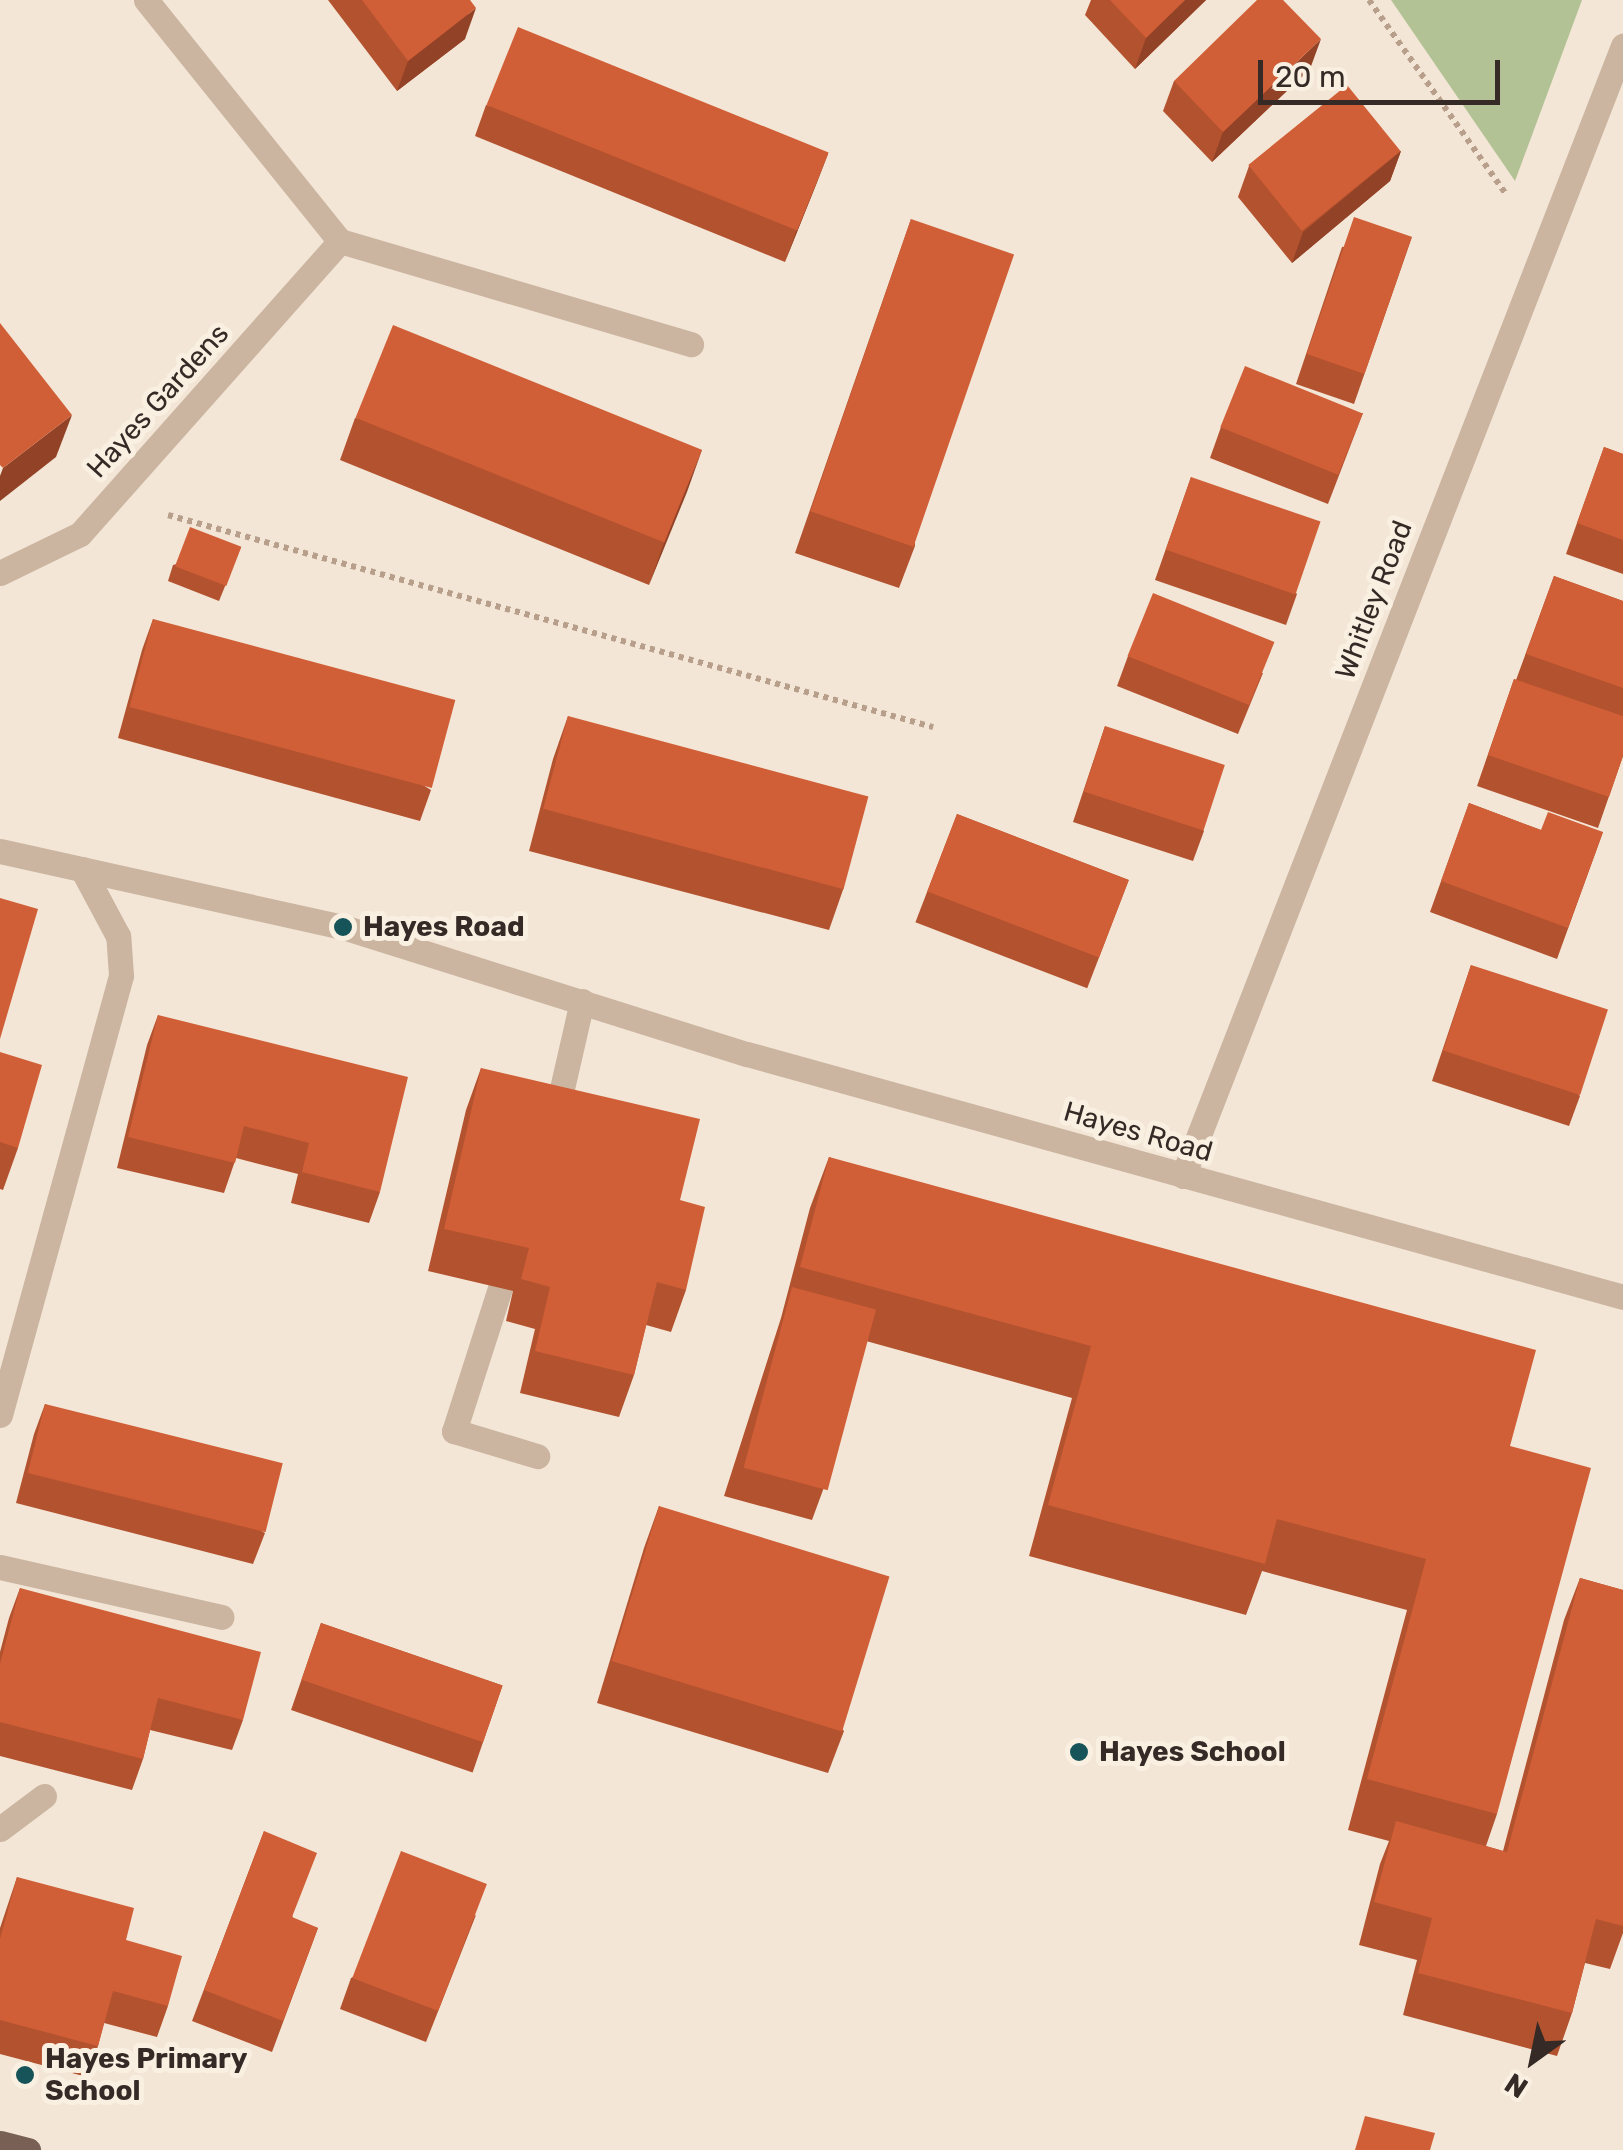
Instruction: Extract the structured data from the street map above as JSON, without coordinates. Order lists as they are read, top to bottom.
{
  "streets": {
    "street": ["Hayes Gardens", "Whitley Road", "Hayes Road"]
  },
  "crossings": [
    ["Whitley Road", "Hayes Road"]
  ],
  "places": ["Hayes Road", "Hayes School", "Hayes Primary School"],
  "scale_bar": "20 m",
  "north": "bottom left"
}
